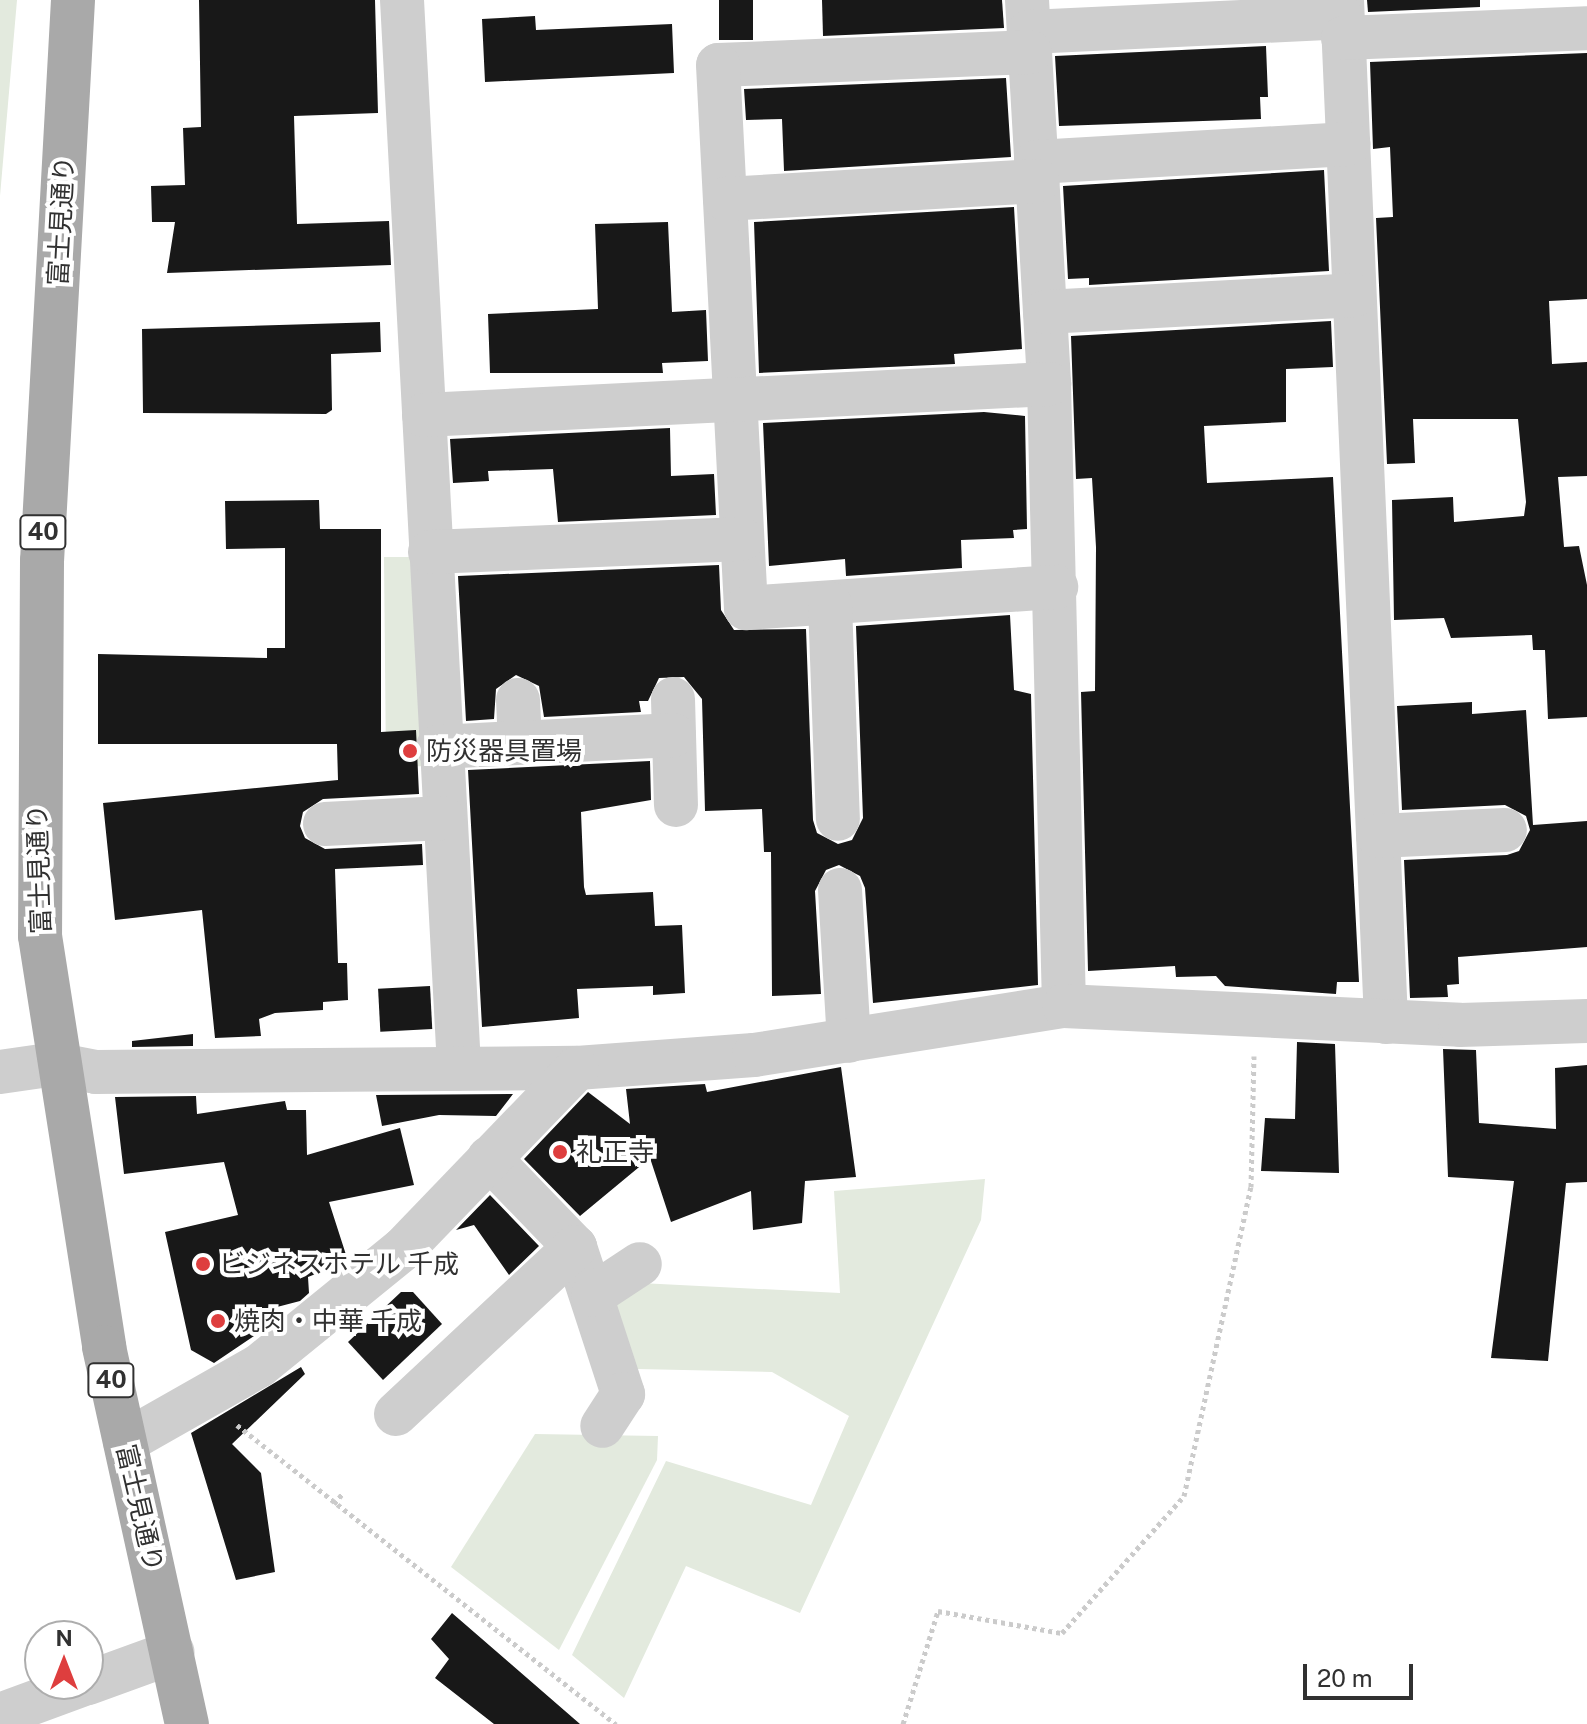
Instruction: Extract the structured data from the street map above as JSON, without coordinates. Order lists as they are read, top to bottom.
{
  "streets": {
    "main road": ["富士見通り", "40"]
  },
  "places": [
    "防災器具置場",
    "礼正寺",
    "ビジネスホテル 千成",
    "焼肉・中華 千成"
  ],
  "scale_bar": "20 m",
  "north": "top"
}
